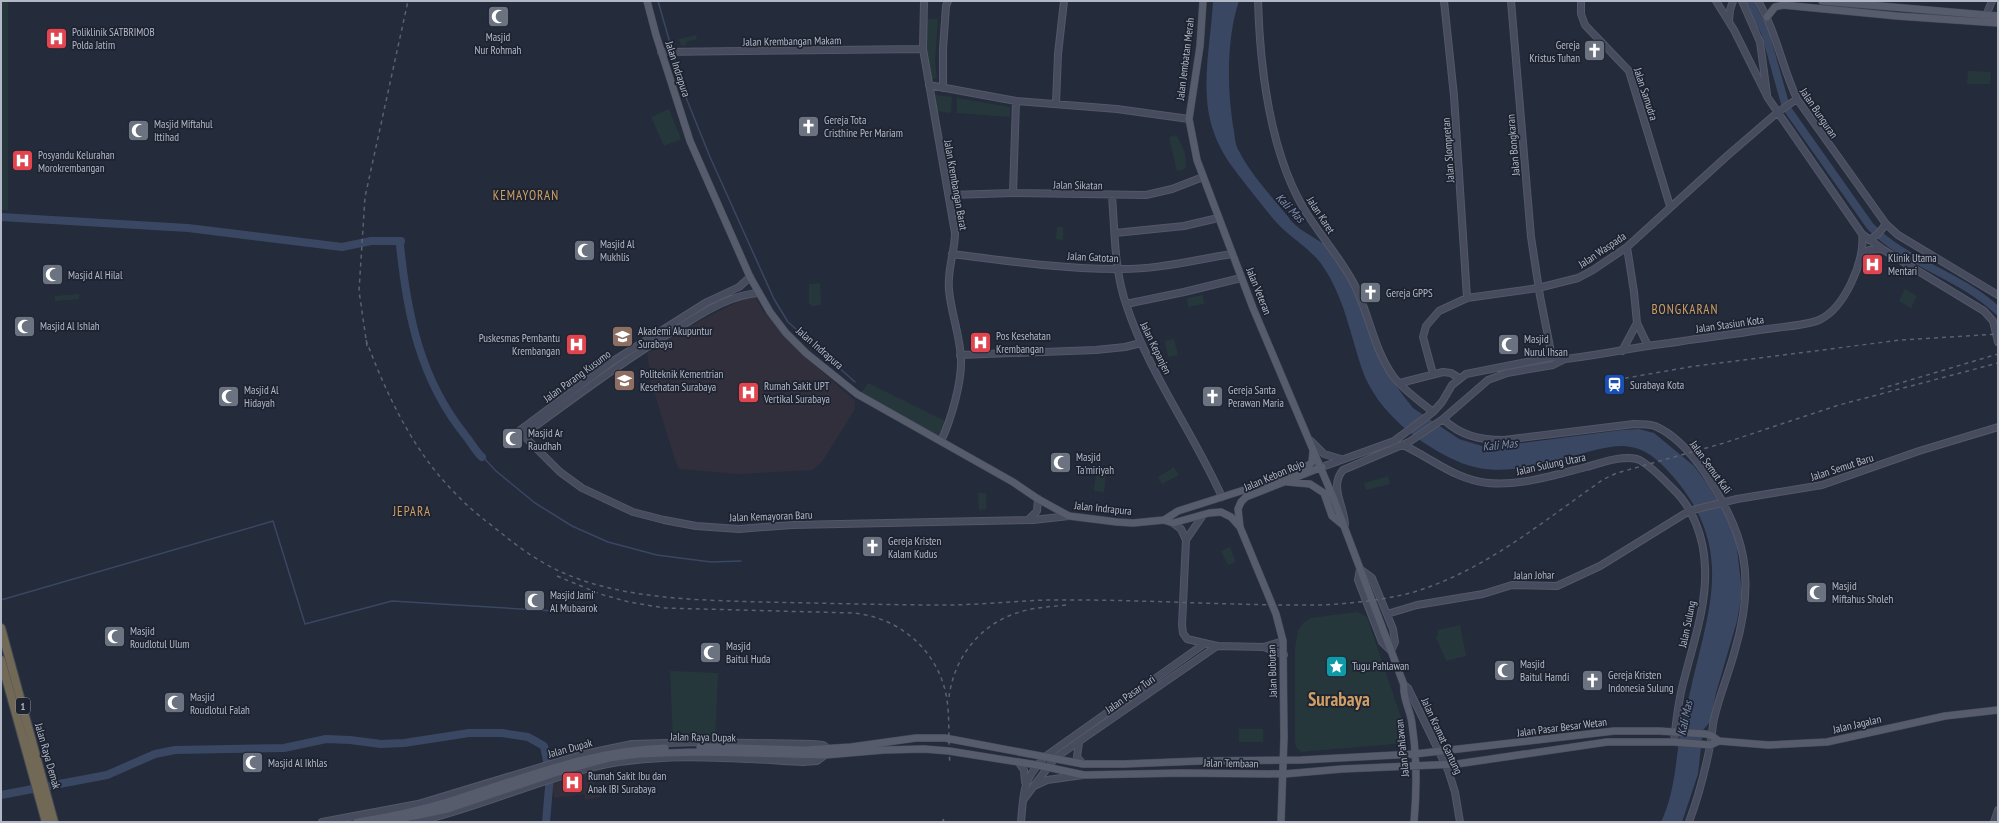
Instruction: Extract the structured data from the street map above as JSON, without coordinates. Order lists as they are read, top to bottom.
{
  "streets": {
    "highway": ["1", "Jalan Raya Demak"],
    "main road": [
      "Jalan Jembatan Merah",
      "Jalan Indrapura",
      "Jalan Veteran",
      "Jalan Kebon Rojo",
      "Jalan Bubutan",
      "Jalan Jagalan",
      "Jalan Pasar Besar Wetan",
      "Jalan Raya Dupak",
      "Jalan Pahlawan",
      "Jalan Tembaan"
    ],
    "street": [
      "Jalan Krembangan Makam",
      "Jalan Samudra",
      "Jalan Bunguran",
      "Jalan Bongkaran",
      "Jalan Slompretan",
      "Jalan Krembangan Barat",
      "Jalan Sikatan",
      "Jalan Karet",
      "Jalan Waspada",
      "Jalan Gatotan",
      "Jalan Stasiun Kota",
      "Jalan Kepanjen",
      "Jalan Parang Kusumo",
      "Jalan Sulung Utara",
      "Jalan Semut Kali",
      "Jalan Semut Baru",
      "Jalan Kemayoran Baru",
      "Jalan Johar",
      "Jalan Sulung",
      "Jalan Pasar Turi",
      "Jalan Kramat Gantung",
      "Jalan Dupak"
    ]
  },
  "crossings": [
    ["Jalan Krembangan Makam", "Jalan Indrapura"],
    ["Jalan Krembangan Makam", "Jalan Krembangan Barat"],
    ["Jalan Jembatan Merah", "Jalan Veteran"],
    ["Jalan Indrapura", "Jalan Krembangan Barat"],
    ["Jalan Indrapura", "Jalan Parang Kusumo"],
    ["Jalan Indrapura", "Jalan Kebon Rojo"],
    ["Jalan Indrapura", "Jalan Kemayoran Baru"],
    ["Jalan Samudra", "Jalan Waspada"],
    ["Jalan Bunguran", "Jalan Waspada"],
    ["Jalan Bongkaran", "Jalan Waspada"],
    ["Jalan Bongkaran", "Jalan Stasiun Kota"],
    ["Jalan Slompretan", "Jalan Waspada"],
    ["Jalan Krembangan Barat", "Jalan Sikatan"],
    ["Jalan Krembangan Barat", "Jalan Gatotan"],
    ["Jalan Sikatan", "Jalan Veteran"],
    ["Jalan Sikatan", "Jalan Kepanjen"],
    ["Jalan Karet", "Jalan Kebon Rojo"],
    ["Jalan Gatotan", "Jalan Veteran"],
    ["Jalan Gatotan", "Jalan Kepanjen"],
    ["Jalan Veteran", "Jalan Kebon Rojo"],
    ["Jalan Veteran", "Jalan Pahlawan"],
    ["Jalan Stasiun Kota", "Jalan Sulung Utara"],
    ["Jalan Stasiun Kota", "Jalan Semut Kali"],
    ["Jalan Kepanjen", "Jalan Kebon Rojo"],
    ["Jalan Parang Kusumo", "Jalan Kemayoran Baru"],
    ["Jalan Sulung Utara", "Jalan Semut Baru"],
    ["Jalan Sulung Utara", "Jalan Johar"],
    ["Jalan Sulung Utara", "Jalan Sulung"],
    ["Jalan Semut Kali", "Jalan Semut Baru"],
    ["Jalan Semut Kali", "Jalan Jagalan"],
    ["Jalan Semut Kali", "Jalan Pasar Besar Wetan"],
    ["Jalan Semut Baru", "Jalan Johar"],
    ["Jalan Semut Baru", "Jalan Sulung"],
    ["Jalan Kebon Rojo", "Jalan Bubutan"],
    ["Jalan Kebon Rojo", "Jalan Pahlawan"],
    ["Jalan Johar", "Jalan Sulung"],
    ["Jalan Johar", "Jalan Pahlawan"],
    ["Jalan Sulung", "Jalan Pasar Besar Wetan"],
    ["Jalan Bubutan", "Jalan Tembaan"],
    ["Jalan Pasar Turi", "Jalan Raya Dupak"],
    ["Jalan Pasar Turi", "Jalan Tembaan"],
    ["Jalan Jagalan", "Jalan Pasar Besar Wetan"],
    ["Jalan Pasar Besar Wetan", "Jalan Kramat Gantung"],
    ["Jalan Pasar Besar Wetan", "Jalan Pahlawan"],
    ["Jalan Pasar Besar Wetan", "Jalan Tembaan"],
    ["Jalan Kramat Gantung", "Jalan Pahlawan"],
    ["Jalan Raya Dupak", "Jalan Dupak"],
    ["Jalan Raya Dupak", "Jalan Tembaan"],
    ["Jalan Pahlawan", "Jalan Tembaan"]
  ],
  "districts": [
    "KEMAYORAN",
    "BONGKARAN",
    "JEPARA",
    "Surabaya"
  ],
  "water": ["Kali Mas"],
  "places": {
    "mosque": [
      "Masjid Nur Rohmah",
      "Masjid Miftahul Ittihad",
      "Masjid Al Mukhlis",
      "Masjid Al Hilal",
      "Masjid Al Ishlah",
      "Masjid Nurul Ihsan",
      "Masjid Al Hidayah",
      "Masjid Ar Raudhah",
      "Masjid Ta'miriyah",
      "Masjid Miftahus Sholeh",
      "Masjid Jami' Al Mubaarok",
      "Masjid Roudlotul Ulum",
      "Masjid Baitul Huda",
      "Masjid Baitul Hamdi",
      "Masjid Roudlotul Falah",
      "Masjid Al Ikhlas"
    ],
    "hospital": [
      "Poliklinik SATBRIMOB Polda Jatim",
      "Posyandu Kelurahan Morokrembangan",
      "Klinik Utama Mentari",
      "Pos Kesehatan Krembangan",
      "Puskesmas Pembantu Krembangan",
      "Rumah Sakit UPT Vertikal Surabaya",
      "Rumah Sakit Ibu dan Anak IBI Surabaya"
    ],
    "church": [
      "Gereja Kristus Tuhan",
      "Gereja Tota Cristhine Per Mariam",
      "Gereja GPPS",
      "Gereja Santa Perawan Maria",
      "Gereja Kristen Kalam Kudus",
      "Gereja Kristen Indonesia Sulung"
    ],
    "school or university": ["Akademi Akupuntur Surabaya", "Politeknik Kementrian Kesehatan Surabaya"],
    "station": ["Surabaya Kota"],
    "place": ["Tugu Pahlawan"]
  }
}
